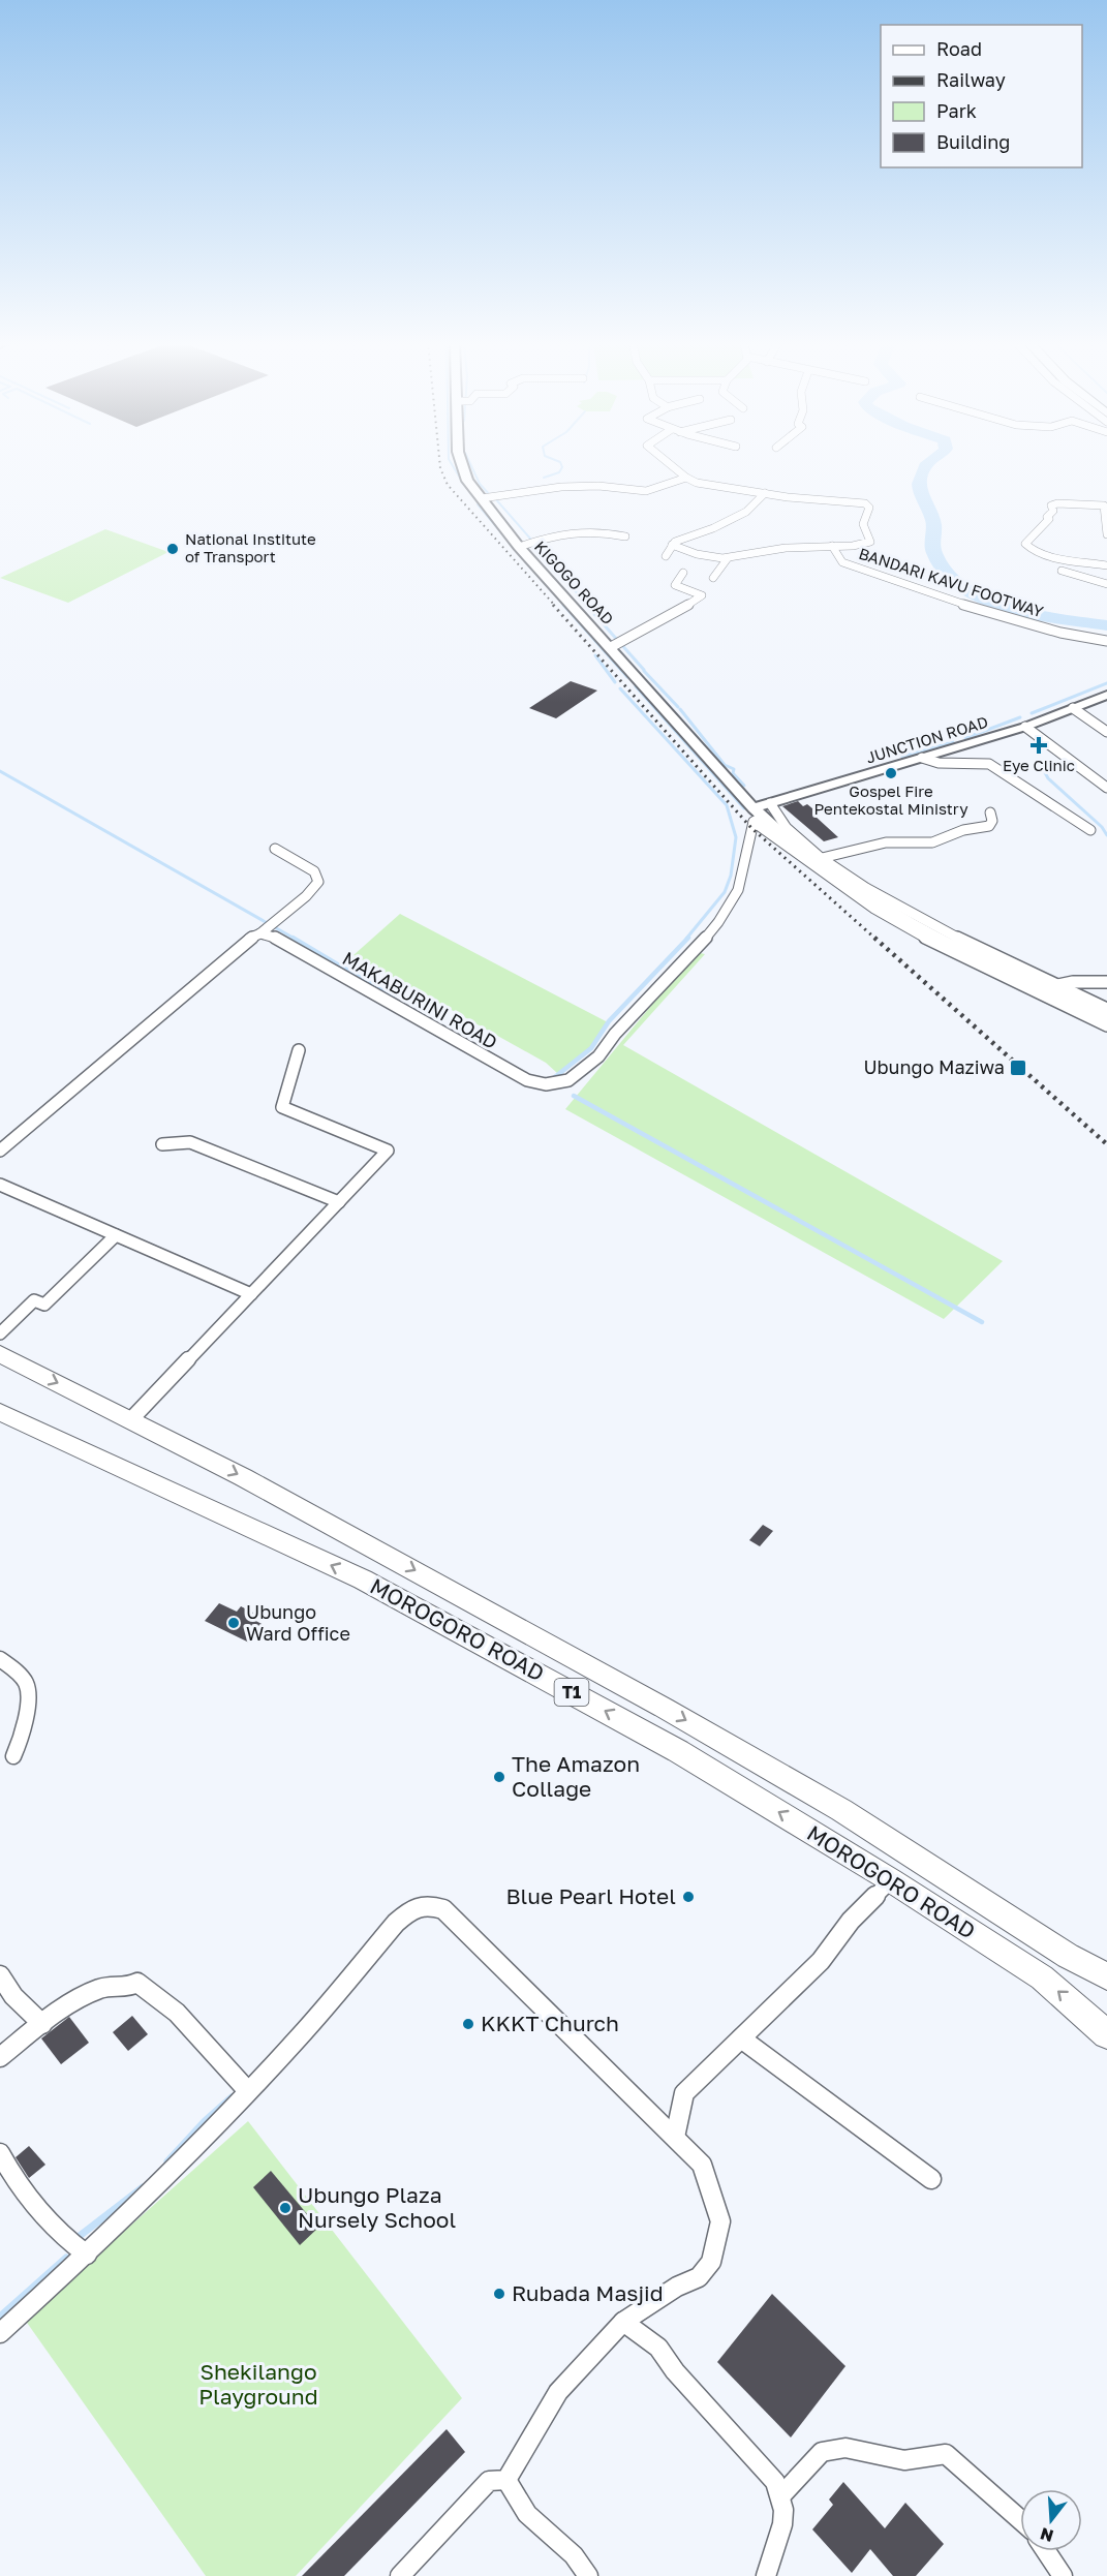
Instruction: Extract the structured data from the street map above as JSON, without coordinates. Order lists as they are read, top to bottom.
{
  "streets": {
    "main road": [
      "KIGOGO ROAD",
      "JUNCTION ROAD",
      "MOROGORO ROAD",
      "T1"
    ],
    "street": ["BANDARI KAVU FOOTWAY", "MAKABURINI ROAD"]
  },
  "crossings": [
    ["KIGOGO ROAD", "JUNCTION ROAD"],
    ["KIGOGO ROAD", "MAKABURINI ROAD"],
    ["JUNCTION ROAD", "MAKABURINI ROAD"]
  ],
  "parks": ["Shekilango Playground"],
  "places": {
    "other": [
      "National Institute of Transport",
      "Gospel Fire Pentekostal Ministry",
      "Ubungo Ward Office",
      "The Amazon Collage",
      "Blue Pearl Hotel",
      "KKKT Church",
      "Ubungo Plaza Nursely School",
      "Rubada Masjid"
    ],
    "health": ["Eye Clinic"],
    "transit": ["Ubungo Maziwa"]
  },
  "legend": [
    "Road",
    "Railway",
    "Park",
    "Building"
  ],
  "north": "bottom"
}
